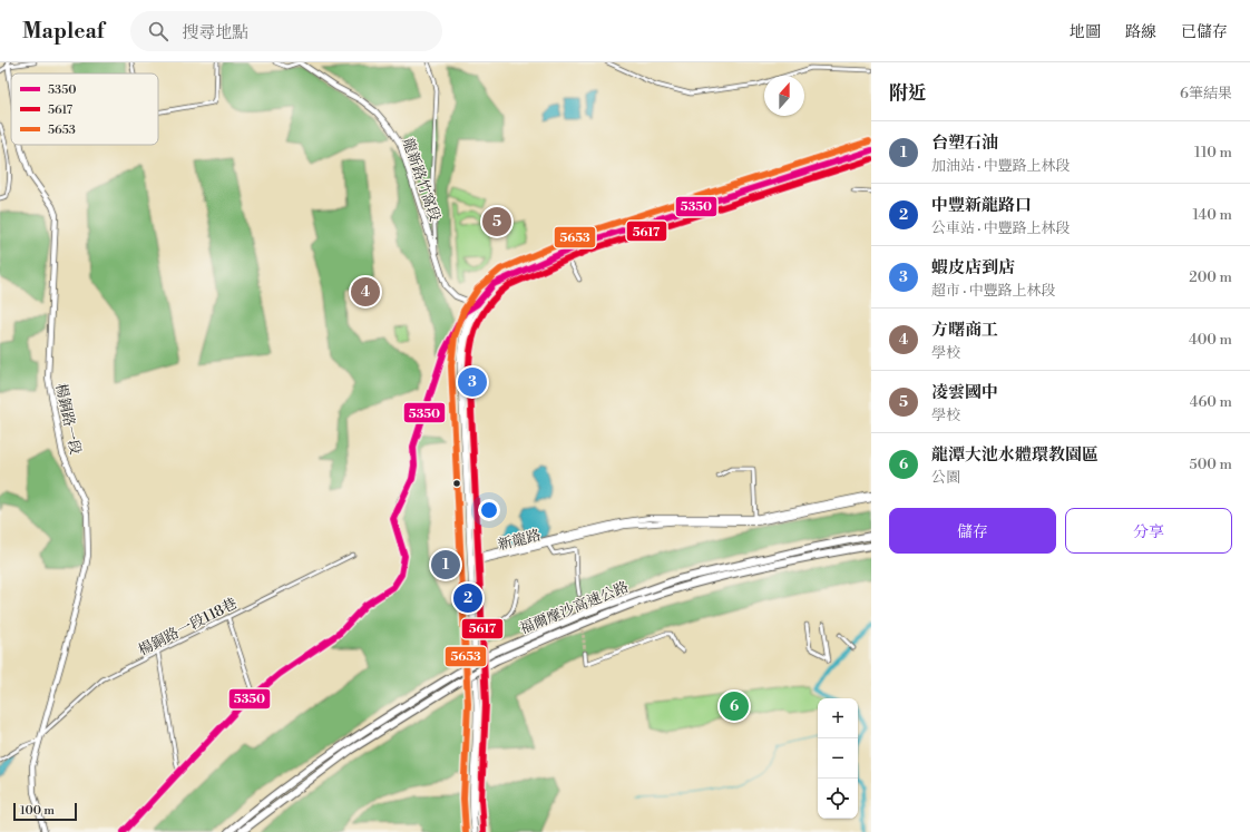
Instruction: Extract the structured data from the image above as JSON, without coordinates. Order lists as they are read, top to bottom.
{
  "streets": {
    "highway": ["福爾摩沙高速公路"],
    "street": [
      "龍新路竹窩段",
      "楊銅路一段",
      "新龍路",
      "楊銅路一段118巷"
    ]
  },
  "crossings": [
    ["楊銅路一段", "楊銅路一段118巷"]
  ],
  "lines": ["transit line 5653", "transit line 5350", "transit line 5617"],
  "legend": ["5350", "5617", "5653"],
  "scale_bar": "100 m",
  "north": "top",
  "page": {
    "header": "Mapleaf",
    "search": "搜尋地點",
    "nav": ["地圖", "路線", "已儲存"],
    "heading": ["附近", "6筆結果"],
    "list": [
      {
        "mark": "1",
        "name": "台塑石油",
        "note": "加油站 · 中豐路上林段",
        "value": "110 m"
      },
      {
        "mark": "2",
        "name": "中豐新龍路口",
        "note": "公車站 · 中豐路上林段",
        "value": "140 m"
      },
      {
        "mark": "3",
        "name": "蝦皮店到店",
        "note": "超市 · 中豐路上林段",
        "value": "200 m"
      },
      {
        "mark": "4",
        "name": "方曙商工",
        "note": "學校",
        "value": "400 m"
      },
      {
        "mark": "5",
        "name": "凌雲國中",
        "note": "學校",
        "value": "460 m"
      },
      {
        "mark": "6",
        "name": "龍潭大池水體環教園區",
        "note": "公園",
        "value": "500 m"
      }
    ],
    "pins": [
      "5",
      "4",
      "3",
      "1",
      "2",
      "6"
    ],
    "buttons": ["儲存", "分享"],
    "map_buttons": ["+", "−"],
    "scale": "100 m"
  }
}
